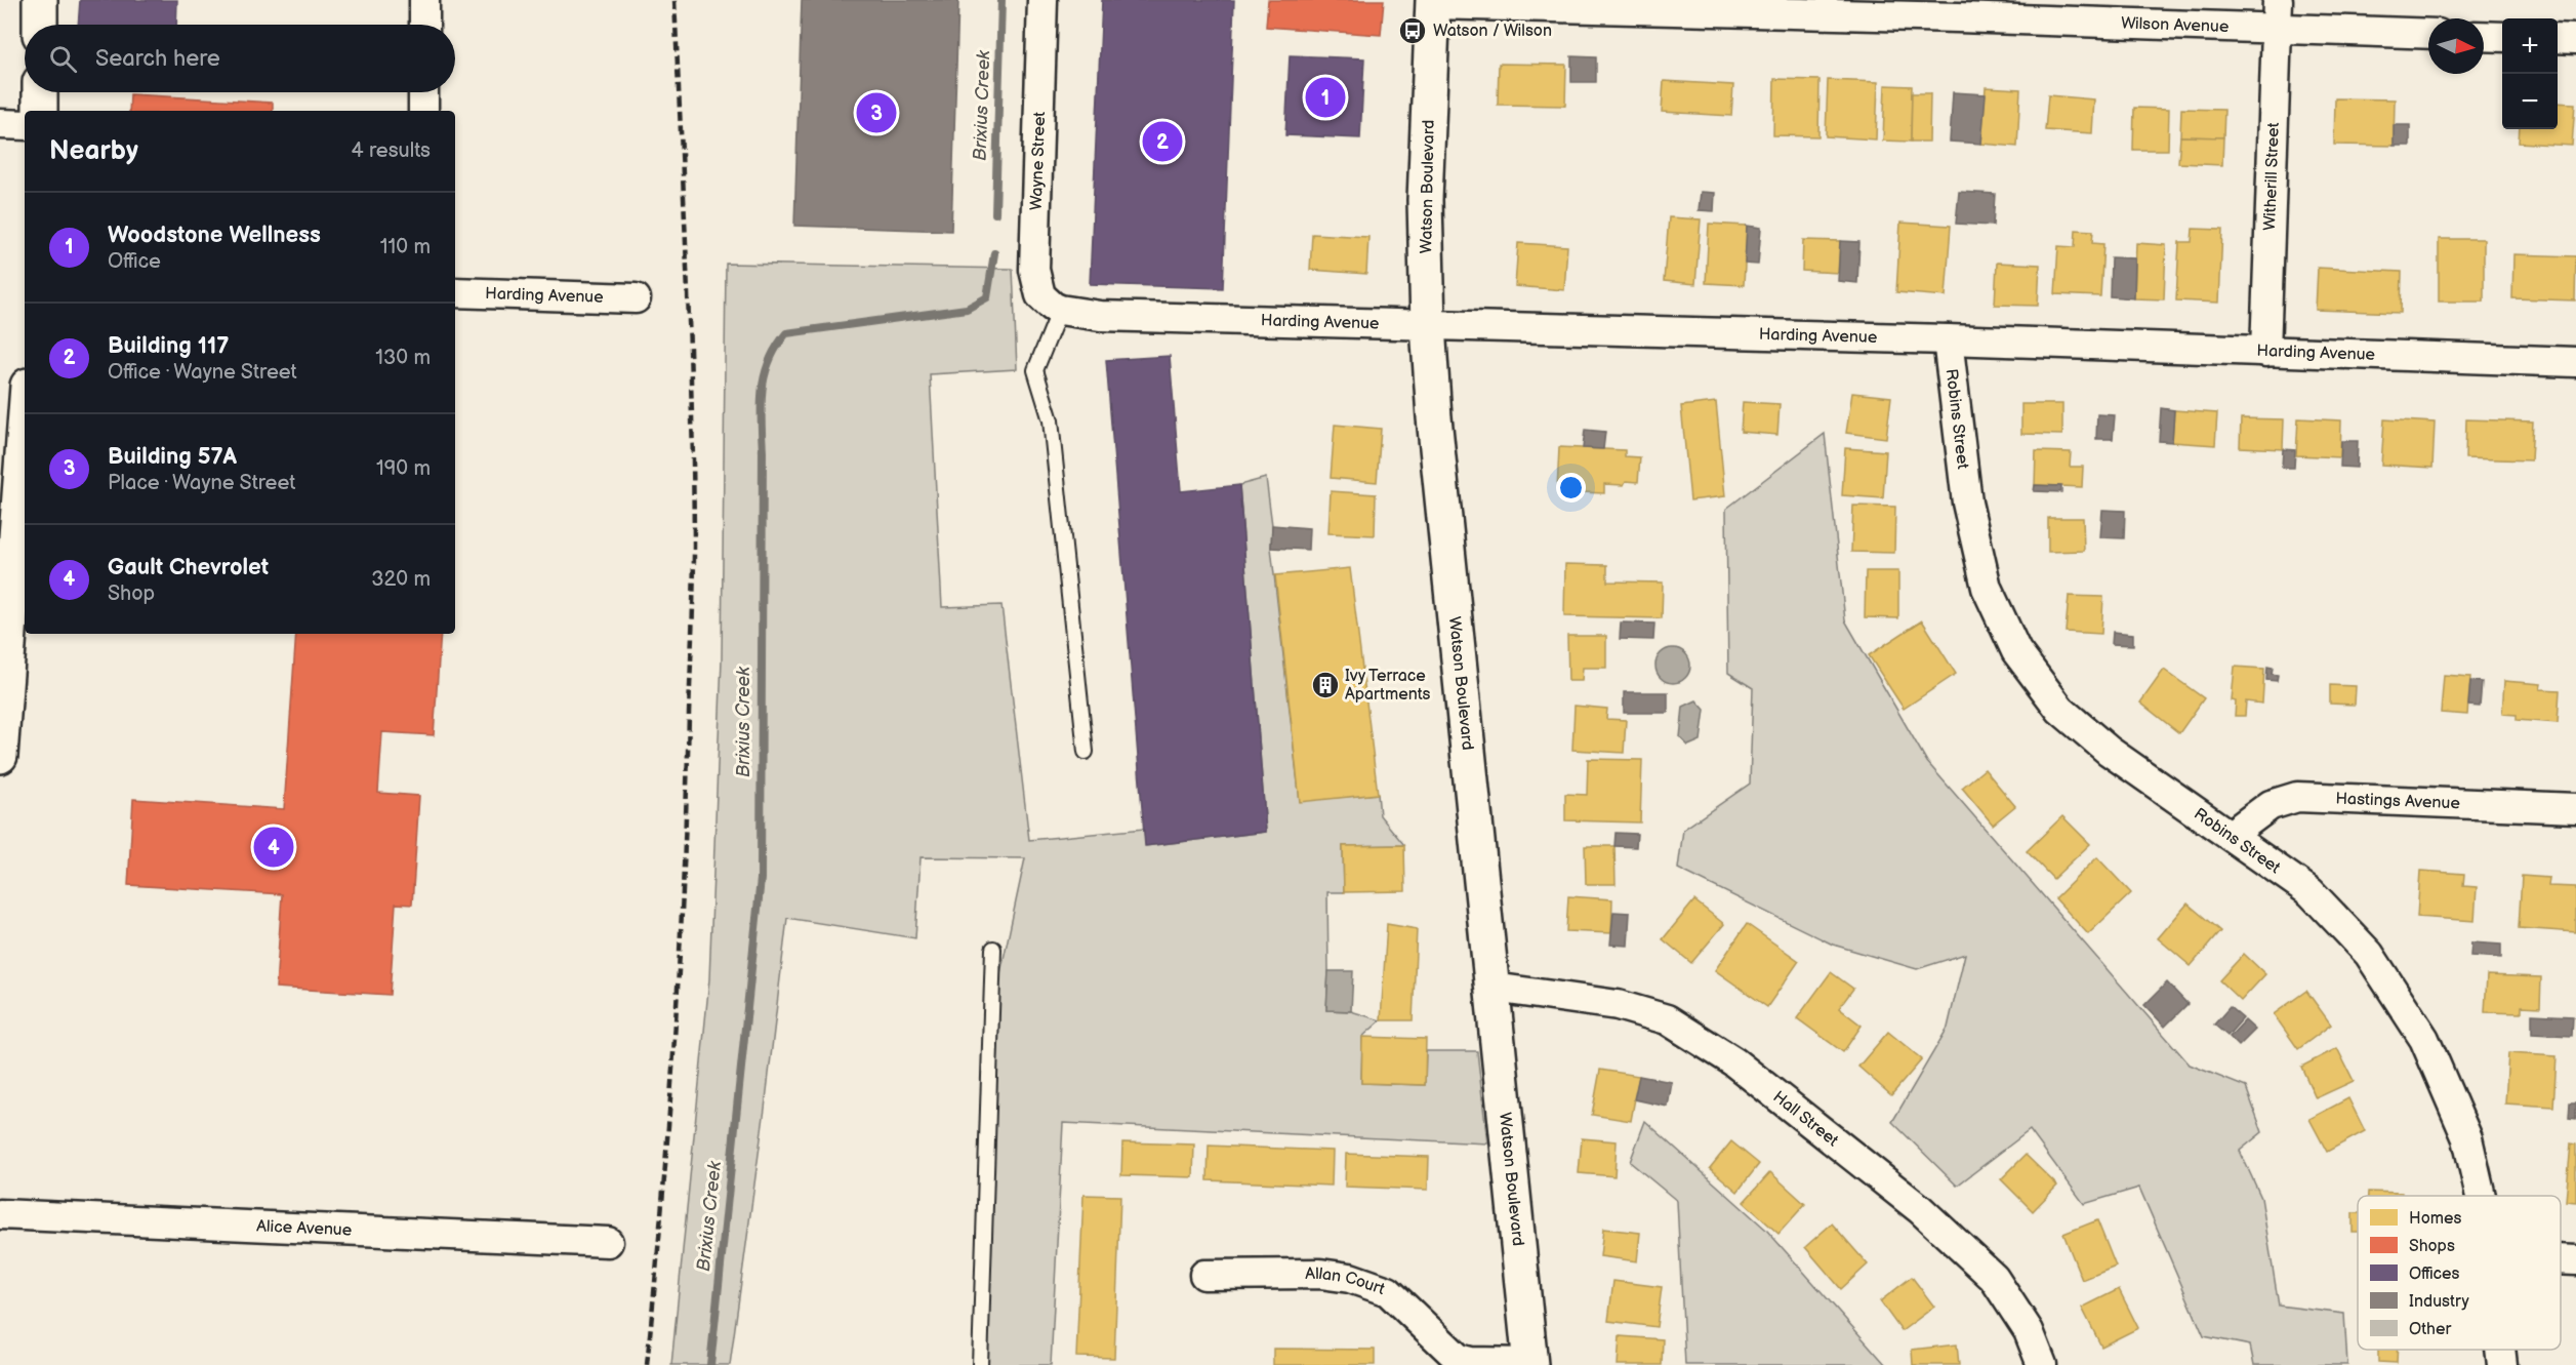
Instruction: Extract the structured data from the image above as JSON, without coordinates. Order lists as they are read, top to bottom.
{
  "streets": {
    "street": [
      "Wilson Avenue",
      "Wayne Street",
      "Witherill Street",
      "Watson Boulevard",
      "Harding Avenue",
      "Robins Street",
      "Hastings Avenue",
      "Hall Street",
      "Alice Avenue",
      "Allan Court"
    ]
  },
  "crossings": [
    ["Wilson Avenue", "Witherill Street"],
    ["Wilson Avenue", "Watson Boulevard"],
    ["Wayne Street", "Harding Avenue"],
    ["Witherill Street", "Harding Avenue"],
    ["Watson Boulevard", "Harding Avenue"],
    ["Watson Boulevard", "Hall Street"],
    ["Watson Boulevard", "Allan Court"],
    ["Harding Avenue", "Robins Street"],
    ["Robins Street", "Hastings Avenue"]
  ],
  "water": ["Brixius Creek"],
  "places": {
    "bus stop": ["Watson / Wilson"],
    "building": ["Ivy Terrace Apartments"]
  },
  "legend": [
    "Homes",
    "Shops",
    "Offices",
    "Industry",
    "Other"
  ],
  "north": "right",
  "page": {
    "map_buttons": ["+", "−"],
    "search": "Search here",
    "pins": [
      "1",
      "3",
      "2",
      "4"
    ],
    "heading": ["Nearby", "4 results"],
    "list": [
      {
        "mark": "1",
        "name": "Woodstone Wellness",
        "note": "Office",
        "value": "110 m"
      },
      {
        "mark": "2",
        "name": "Building 117",
        "note": "Office · Wayne Street",
        "value": "130 m"
      },
      {
        "mark": "3",
        "name": "Building 57A",
        "note": "Place · Wayne Street",
        "value": "190 m"
      },
      {
        "mark": "4",
        "name": "Gault Chevrolet",
        "note": "Shop",
        "value": "320 m"
      }
    ]
  }
}
